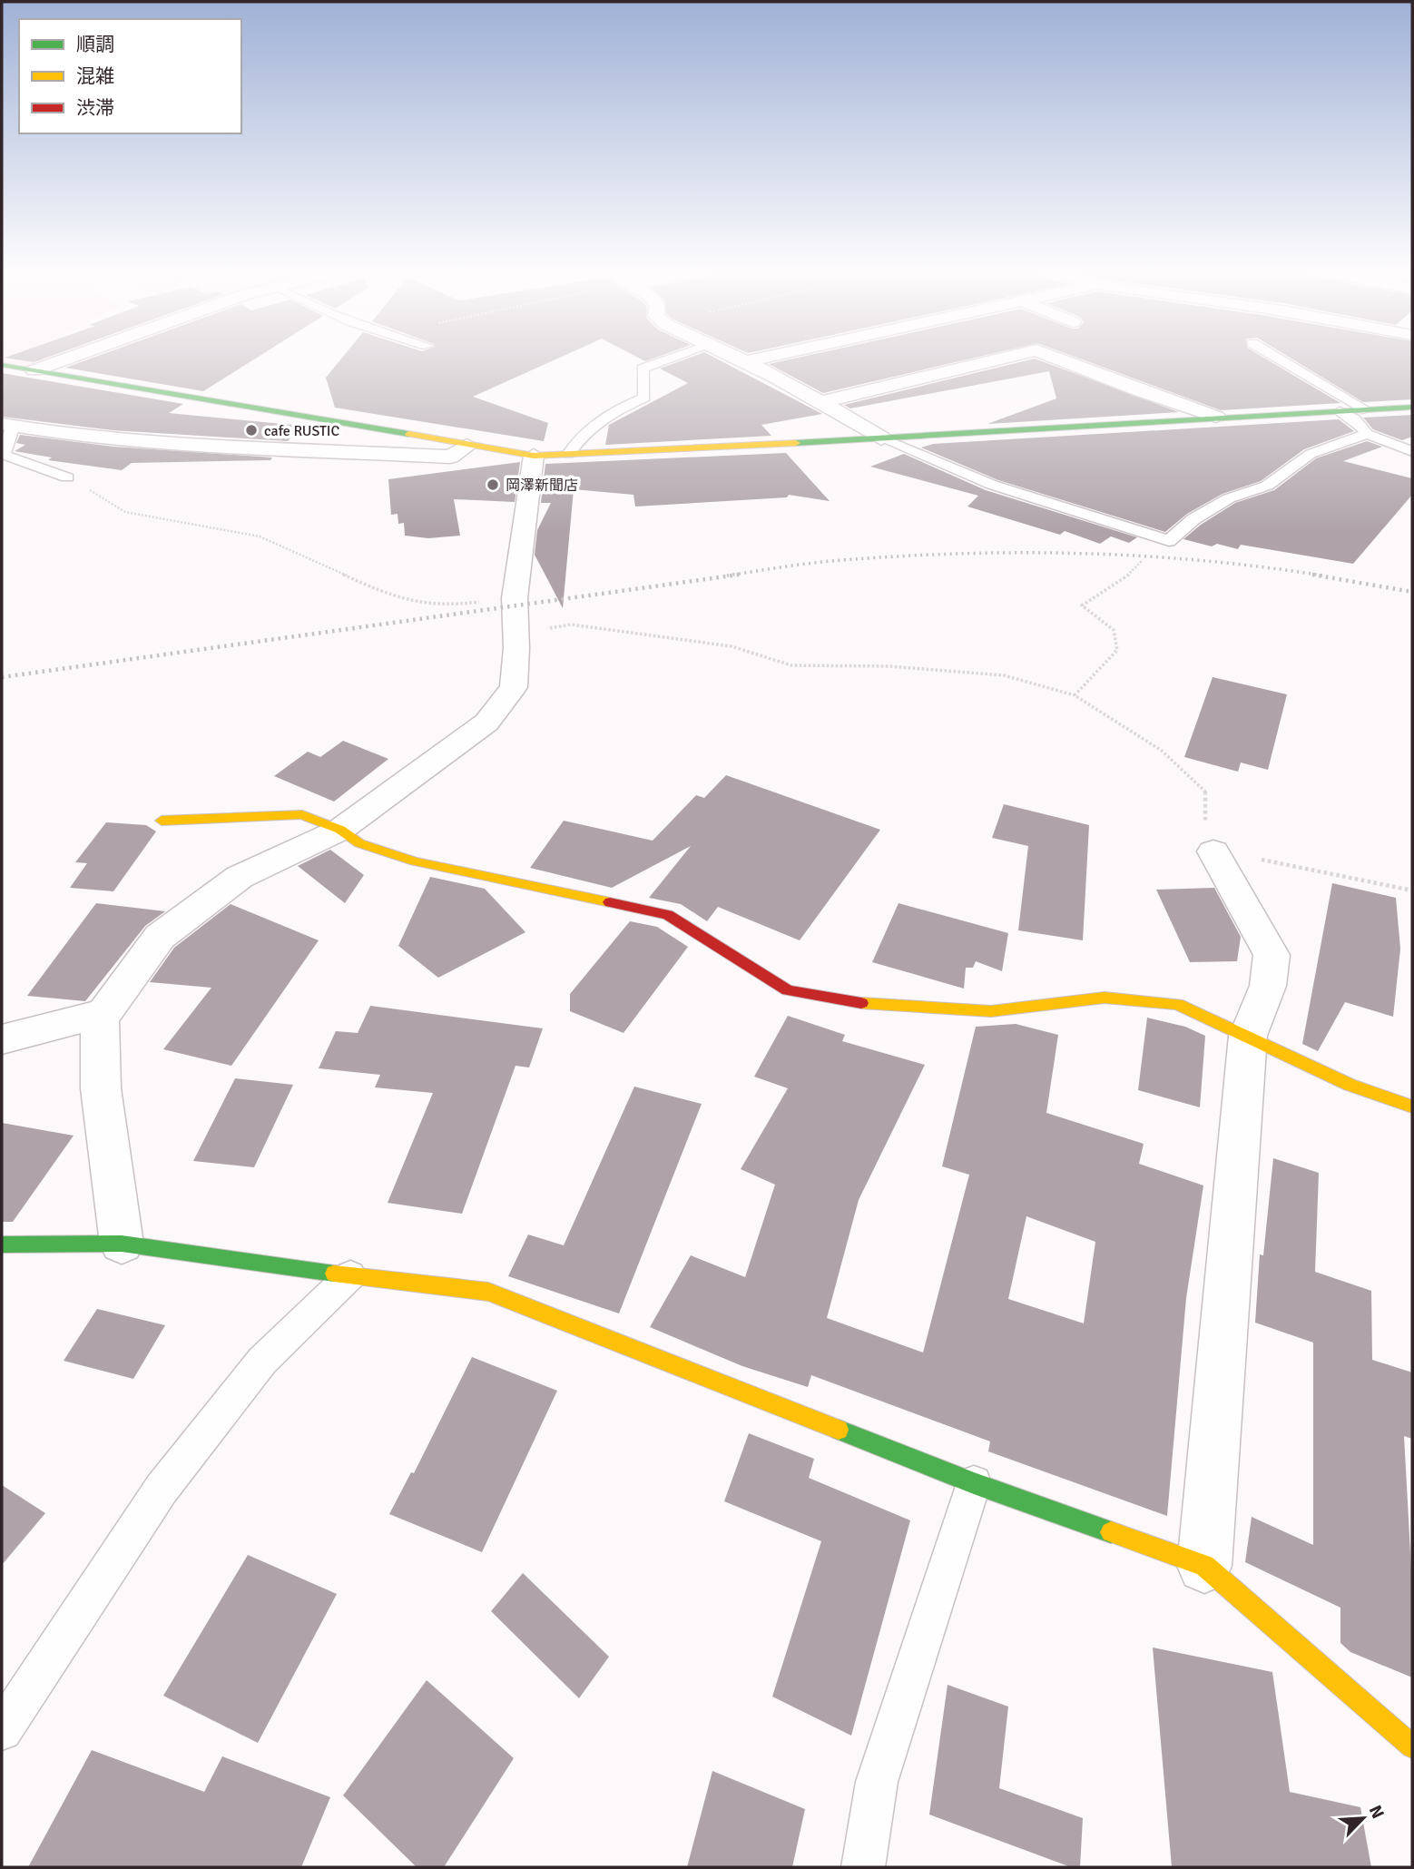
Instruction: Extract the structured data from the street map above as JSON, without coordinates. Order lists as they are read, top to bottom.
{
  "places": ["cafe RUSTIC", "岡澤新聞店"],
  "legend": ["順調", "混雑", "渋滞"],
  "north": "top right"
}
